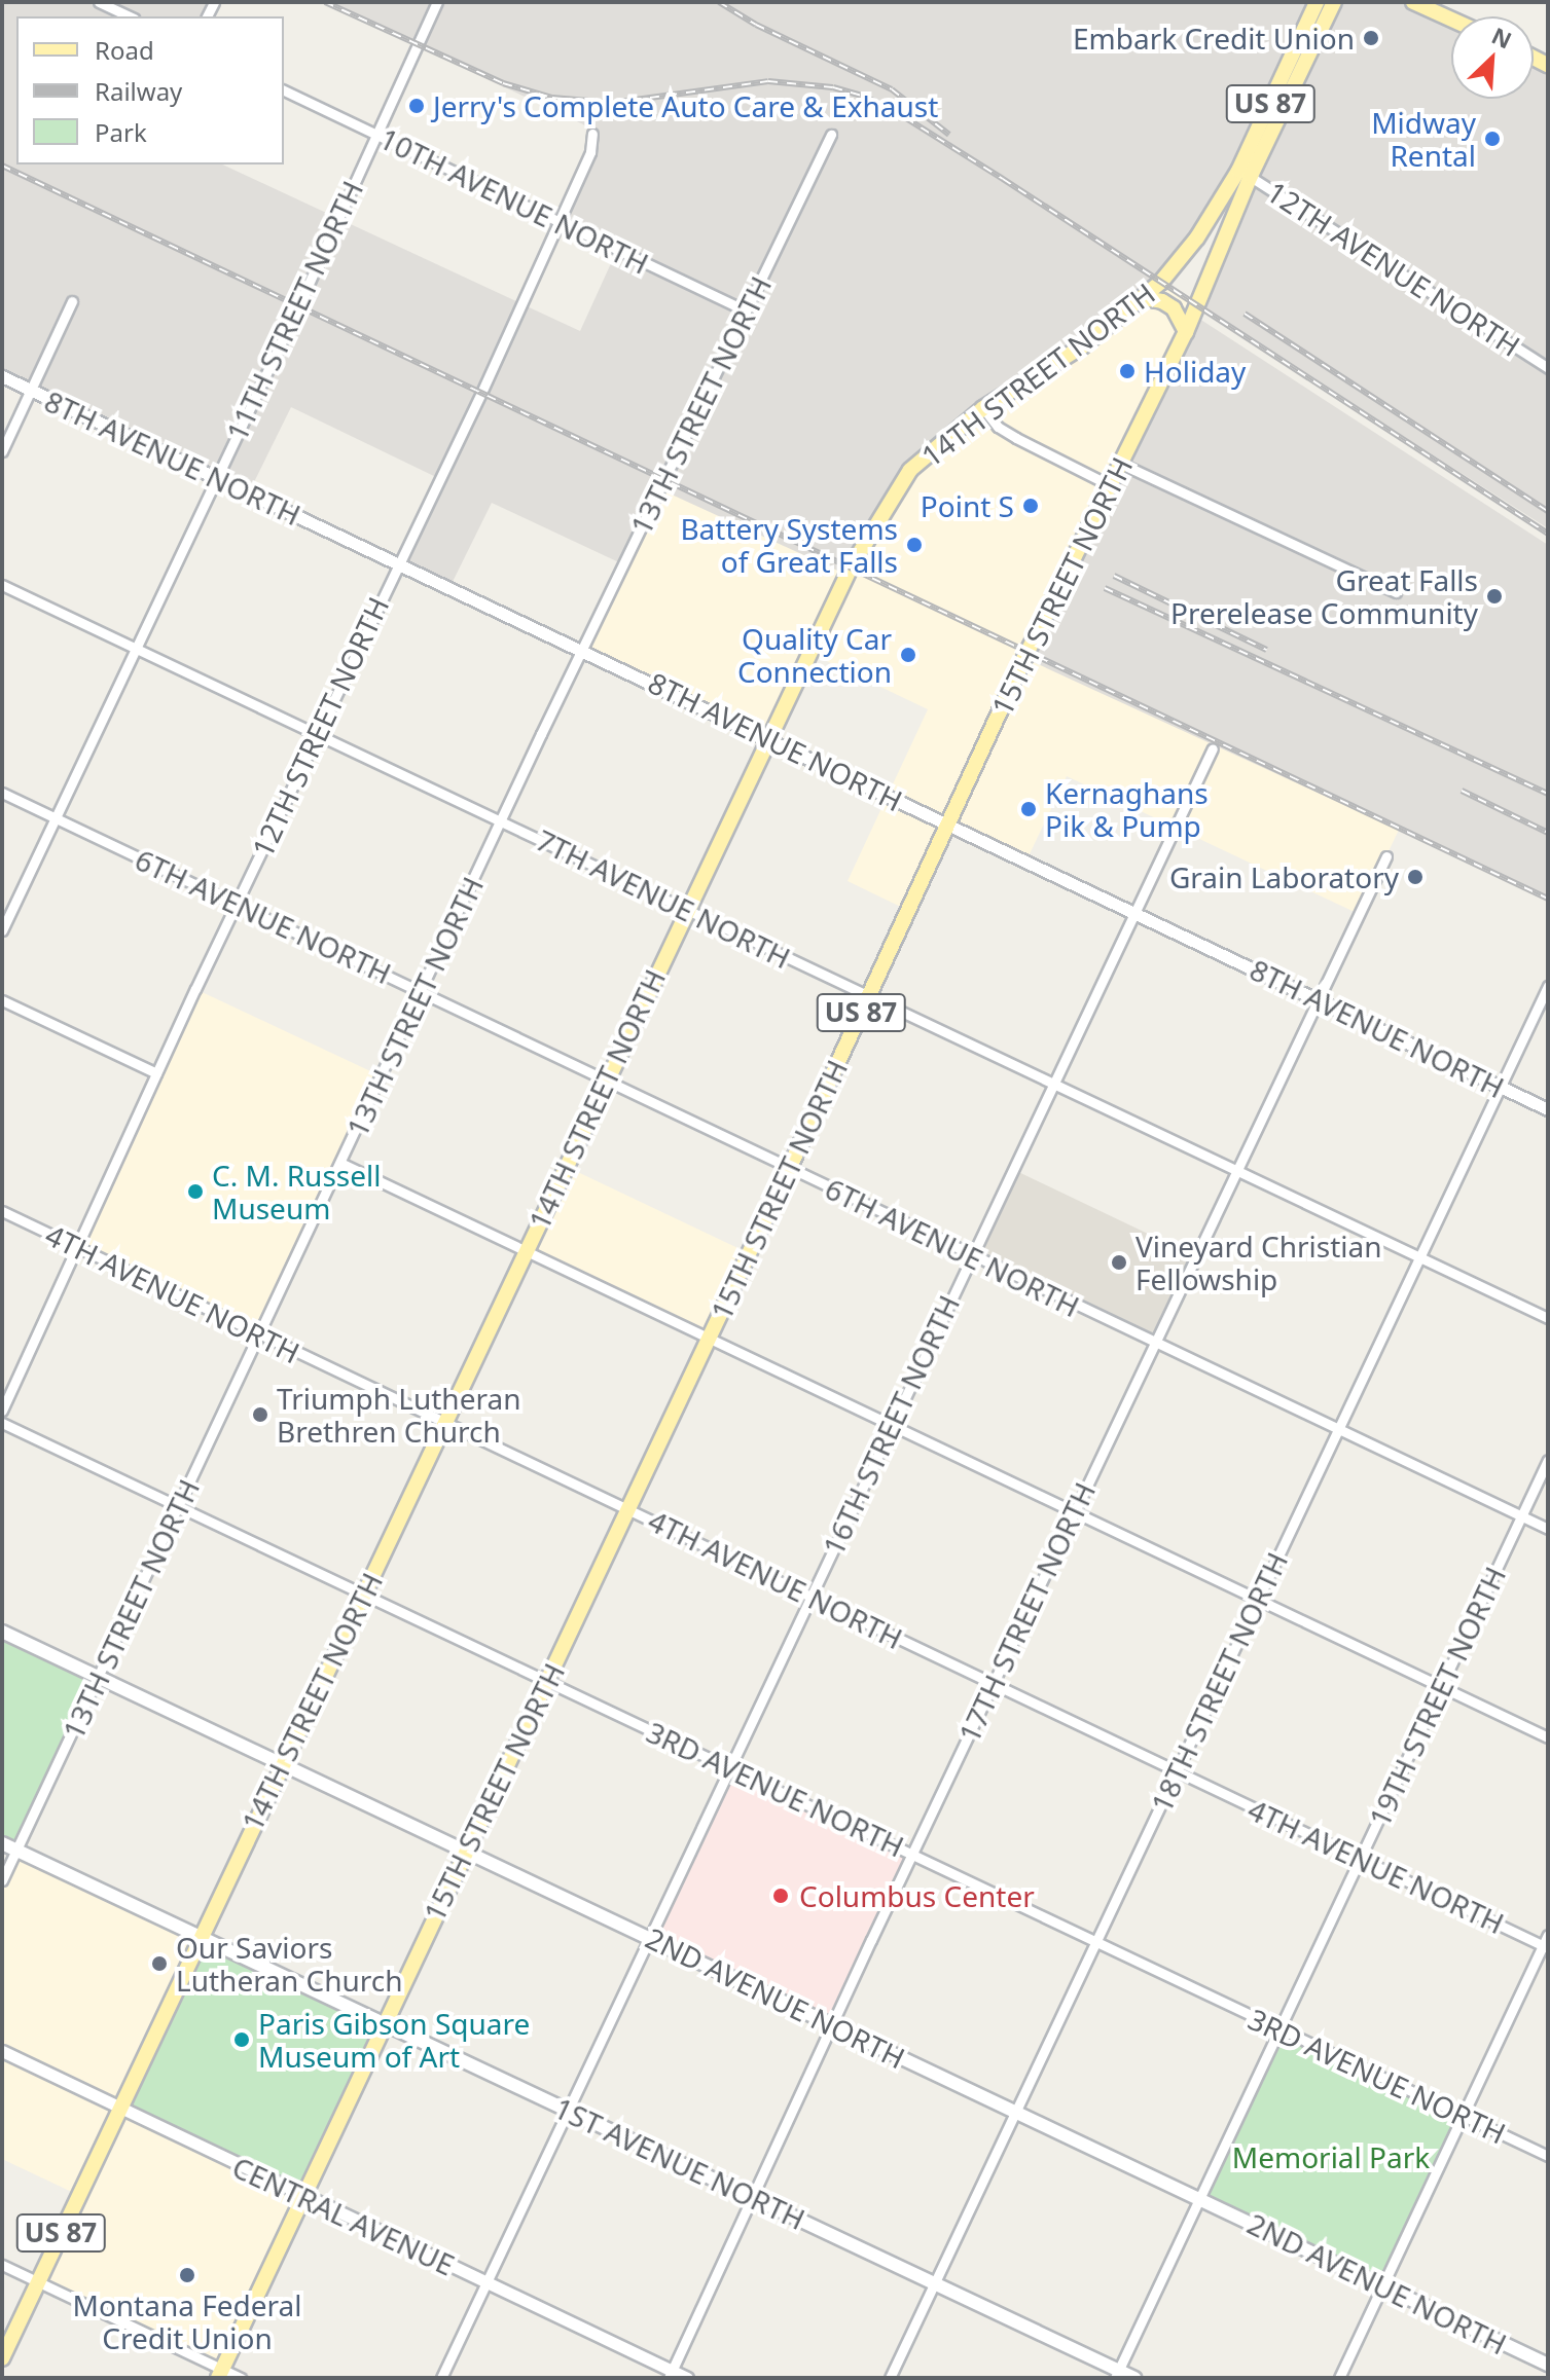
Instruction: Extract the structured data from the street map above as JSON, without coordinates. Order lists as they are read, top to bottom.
{
  "streets": {
    "main road": [
      "US 87",
      "14TH STREET NORTH",
      "15TH STREET NORTH",
      "2ND AVENUE NORTH",
      "1ST AVENUE NORTH"
    ],
    "street": [
      "10TH AVENUE NORTH",
      "12TH AVENUE NORTH",
      "11TH STREET NORTH",
      "13TH STREET NORTH",
      "8TH AVENUE NORTH",
      "12TH STREET NORTH",
      "7TH AVENUE NORTH",
      "6TH AVENUE NORTH",
      "4TH AVENUE NORTH",
      "16TH STREET NORTH",
      "17TH STREET NORTH",
      "18TH STREET NORTH",
      "19TH STREET NORTH",
      "3RD AVENUE NORTH",
      "CENTRAL AVENUE"
    ]
  },
  "crossings": [
    ["US 87", "14TH STREET NORTH"],
    ["US 87", "15TH STREET NORTH"],
    ["US 87", "CENTRAL AVENUE"],
    ["10TH AVENUE NORTH", "11TH STREET NORTH"],
    ["10TH AVENUE NORTH", "13TH STREET NORTH"],
    ["10TH AVENUE NORTH", "12TH STREET NORTH"],
    ["12TH AVENUE NORTH", "15TH STREET NORTH"],
    ["11TH STREET NORTH", "8TH AVENUE NORTH"],
    ["11TH STREET NORTH", "7TH AVENUE NORTH"],
    ["11TH STREET NORTH", "6TH AVENUE NORTH"],
    ["14TH STREET NORTH", "8TH AVENUE NORTH"],
    ["14TH STREET NORTH", "15TH STREET NORTH"],
    ["14TH STREET NORTH", "7TH AVENUE NORTH"],
    ["14TH STREET NORTH", "6TH AVENUE NORTH"],
    ["14TH STREET NORTH", "4TH AVENUE NORTH"],
    ["14TH STREET NORTH", "3RD AVENUE NORTH"],
    ["14TH STREET NORTH", "2ND AVENUE NORTH"],
    ["14TH STREET NORTH", "1ST AVENUE NORTH"],
    ["14TH STREET NORTH", "CENTRAL AVENUE"],
    ["13TH STREET NORTH", "8TH AVENUE NORTH"],
    ["13TH STREET NORTH", "7TH AVENUE NORTH"],
    ["13TH STREET NORTH", "6TH AVENUE NORTH"],
    ["13TH STREET NORTH", "4TH AVENUE NORTH"],
    ["13TH STREET NORTH", "3RD AVENUE NORTH"],
    ["13TH STREET NORTH", "2ND AVENUE NORTH"],
    ["13TH STREET NORTH", "1ST AVENUE NORTH"],
    ["8TH AVENUE NORTH", "15TH STREET NORTH"],
    ["8TH AVENUE NORTH", "12TH STREET NORTH"],
    ["8TH AVENUE NORTH", "16TH STREET NORTH"],
    ["8TH AVENUE NORTH", "17TH STREET NORTH"],
    ["8TH AVENUE NORTH", "18TH STREET NORTH"],
    ["15TH STREET NORTH", "7TH AVENUE NORTH"],
    ["15TH STREET NORTH", "6TH AVENUE NORTH"],
    ["15TH STREET NORTH", "4TH AVENUE NORTH"],
    ["15TH STREET NORTH", "3RD AVENUE NORTH"],
    ["15TH STREET NORTH", "2ND AVENUE NORTH"],
    ["15TH STREET NORTH", "1ST AVENUE NORTH"],
    ["15TH STREET NORTH", "CENTRAL AVENUE"],
    ["12TH STREET NORTH", "7TH AVENUE NORTH"],
    ["12TH STREET NORTH", "6TH AVENUE NORTH"],
    ["12TH STREET NORTH", "4TH AVENUE NORTH"],
    ["7TH AVENUE NORTH", "16TH STREET NORTH"],
    ["7TH AVENUE NORTH", "17TH STREET NORTH"],
    ["7TH AVENUE NORTH", "18TH STREET NORTH"],
    ["6TH AVENUE NORTH", "16TH STREET NORTH"],
    ["6TH AVENUE NORTH", "17TH STREET NORTH"],
    ["6TH AVENUE NORTH", "18TH STREET NORTH"],
    ["6TH AVENUE NORTH", "19TH STREET NORTH"],
    ["4TH AVENUE NORTH", "16TH STREET NORTH"],
    ["4TH AVENUE NORTH", "17TH STREET NORTH"],
    ["4TH AVENUE NORTH", "18TH STREET NORTH"],
    ["4TH AVENUE NORTH", "19TH STREET NORTH"],
    ["16TH STREET NORTH", "3RD AVENUE NORTH"],
    ["16TH STREET NORTH", "2ND AVENUE NORTH"],
    ["16TH STREET NORTH", "1ST AVENUE NORTH"],
    ["16TH STREET NORTH", "CENTRAL AVENUE"],
    ["17TH STREET NORTH", "3RD AVENUE NORTH"],
    ["17TH STREET NORTH", "2ND AVENUE NORTH"],
    ["17TH STREET NORTH", "1ST AVENUE NORTH"],
    ["17TH STREET NORTH", "CENTRAL AVENUE"],
    ["18TH STREET NORTH", "3RD AVENUE NORTH"],
    ["18TH STREET NORTH", "2ND AVENUE NORTH"],
    ["18TH STREET NORTH", "1ST AVENUE NORTH"],
    ["19TH STREET NORTH", "3RD AVENUE NORTH"],
    ["19TH STREET NORTH", "2ND AVENUE NORTH"],
    ["19TH STREET NORTH", "1ST AVENUE NORTH"]
  ],
  "parks": ["Memorial Park"],
  "places": [
    "Embark Credit Union",
    "Jerry's Complete Auto Care & Exhaust",
    "Midway Rental",
    "Holiday",
    "Point S",
    "Battery Systems of Great Falls",
    "Great Falls Prerelease Community",
    "Quality Car Connection",
    "Kernaghans Pik & Pump",
    "Grain Laboratory",
    "C. M. Russell Museum",
    "Vineyard Christian Fellowship",
    "Triumph Lutheran Brethren Church",
    "Columbus Center",
    "Our Saviors Lutheran Church",
    "Paris Gibson Square Museum of Art",
    "Montana Federal Credit Union"
  ],
  "legend": ["Road", "Railway", "Park"],
  "north": "top right"
}
